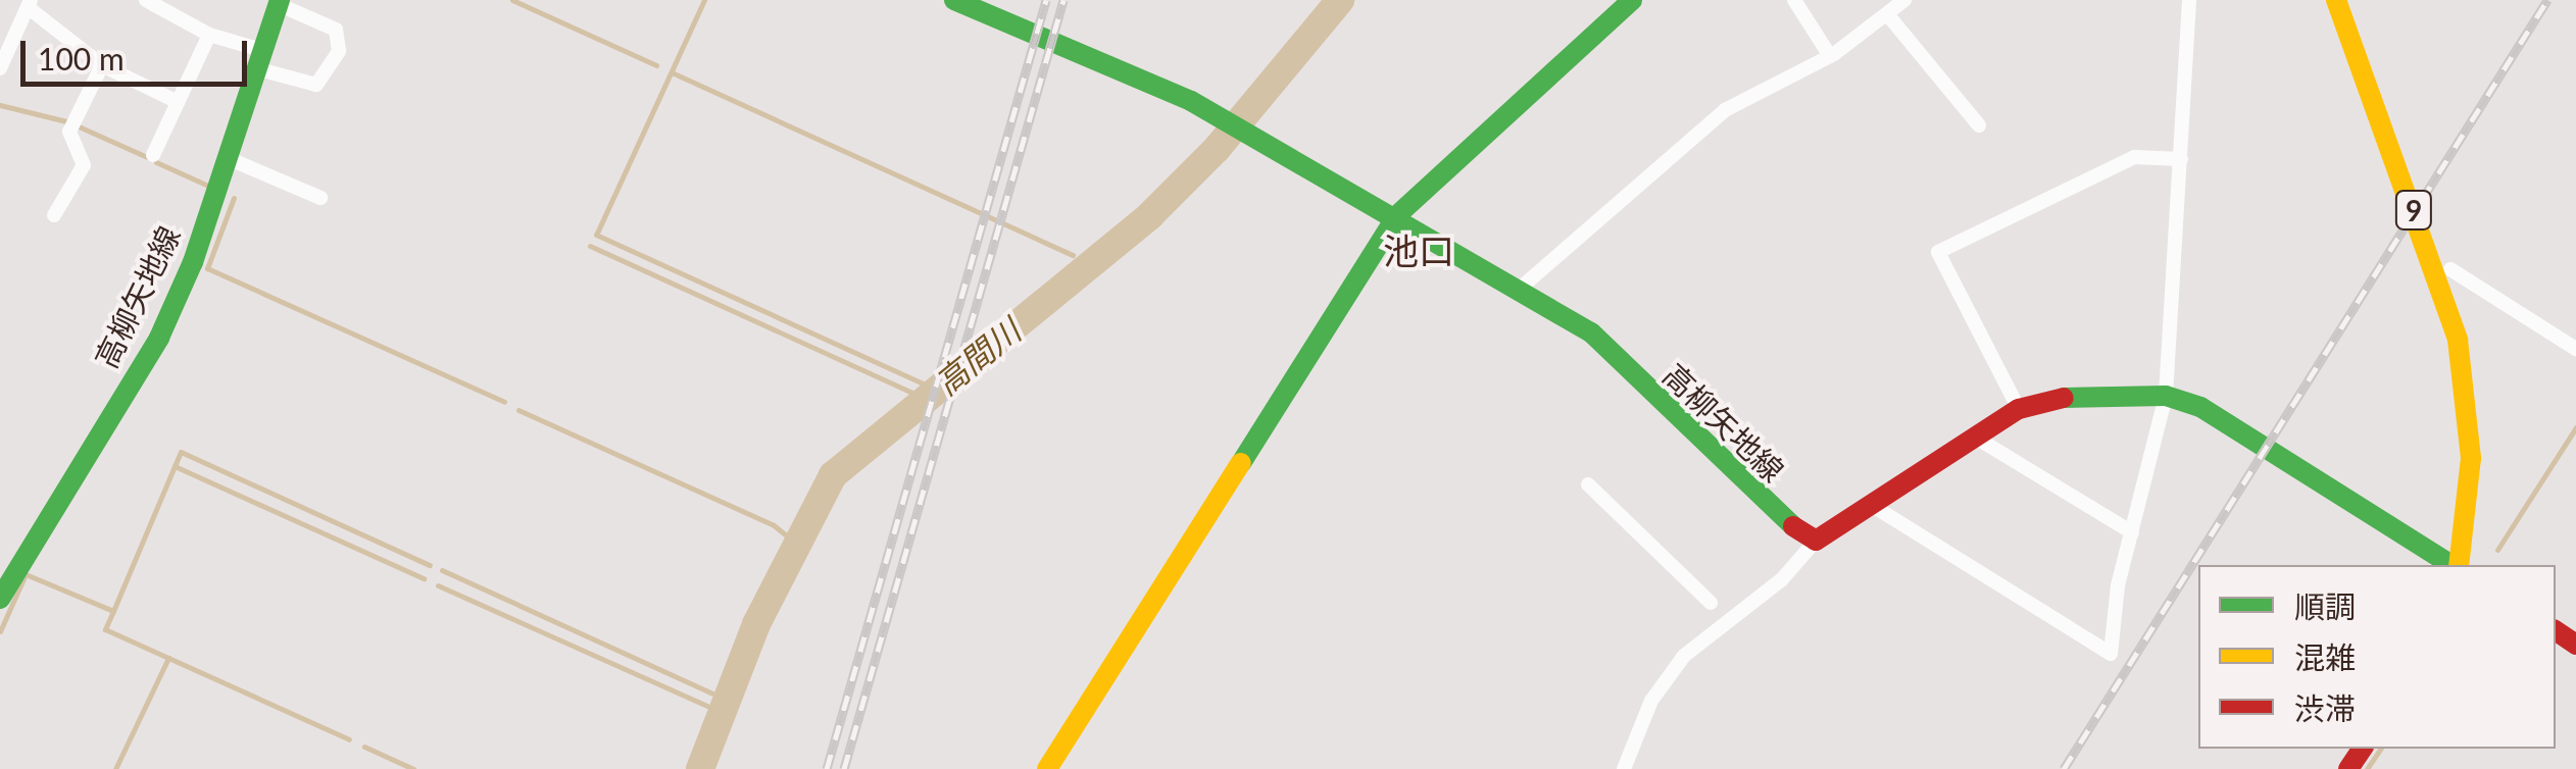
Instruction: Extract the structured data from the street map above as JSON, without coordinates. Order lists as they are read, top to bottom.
{
  "streets": {
    "main road": ["9", "高柳矢地線"]
  },
  "districts": ["池口"],
  "water": ["高間川"],
  "legend": ["順調", "混雑", "渋滞"],
  "scale_bar": "100 m"
}
